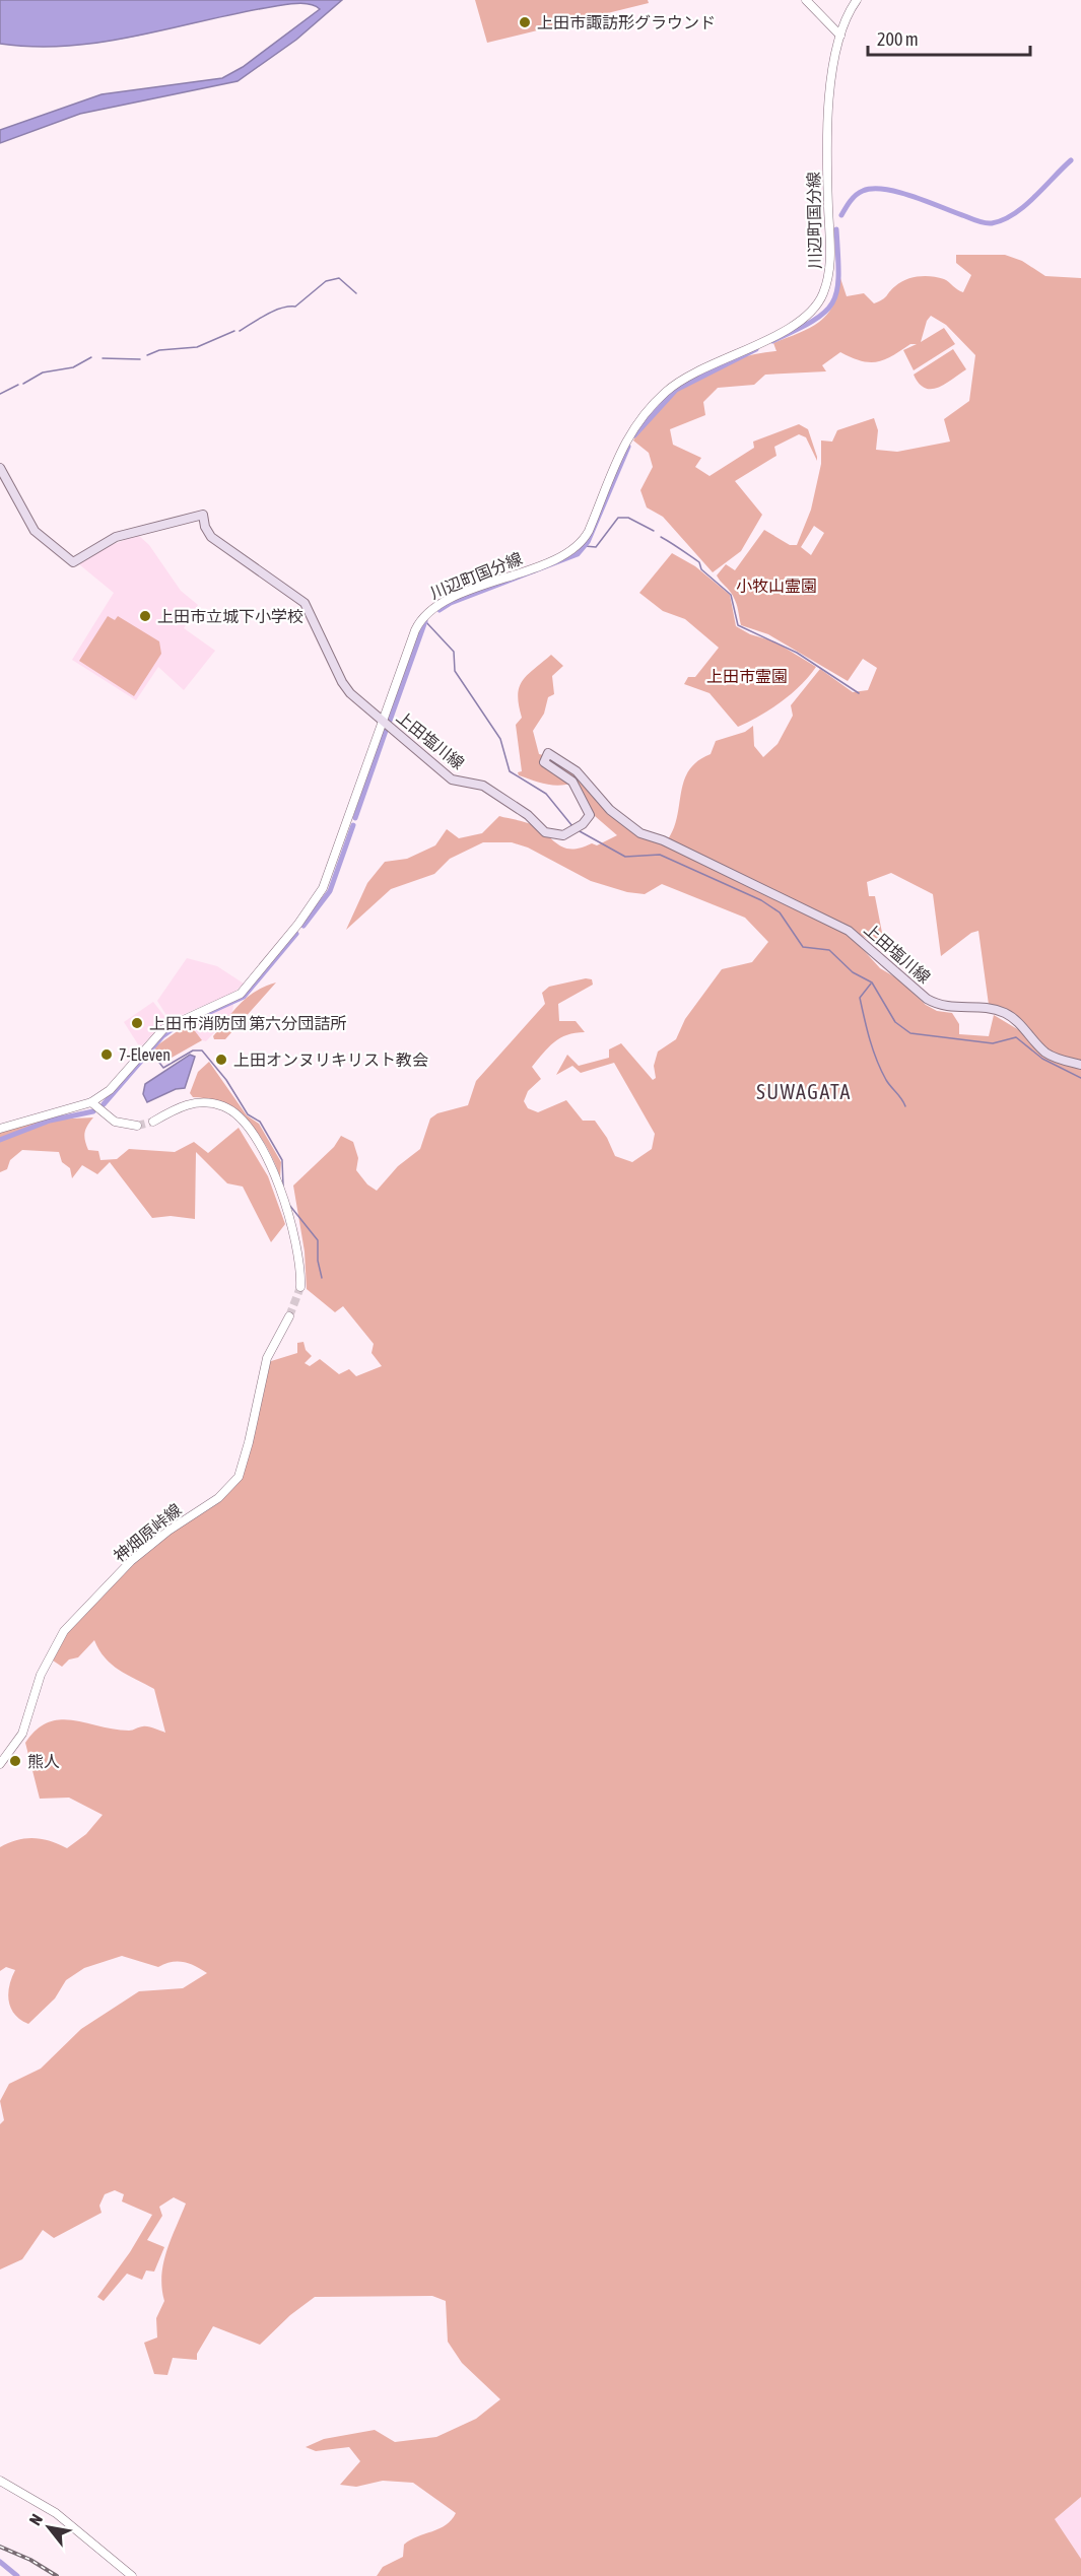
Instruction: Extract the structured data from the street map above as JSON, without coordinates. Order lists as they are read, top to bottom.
{
  "streets": {
    "main road": ["上田塩川線"],
    "street": ["川辺町国分線", "神畑原峠線"]
  },
  "crossings": [
    ["川辺町国分線", "上田塩川線"]
  ],
  "districts": ["SUWAGATA"],
  "parks": ["小牧山霊園", "上田市霊園"],
  "places": [
    "上田市諏訪形グラウンド",
    "上田市立城下小学校",
    "上田市消防団 第六分団詰所",
    "7-Eleven",
    "上田オンヌリキリスト教会",
    "熊人"
  ],
  "scale_bar": "200 m",
  "north": "top left"
}
